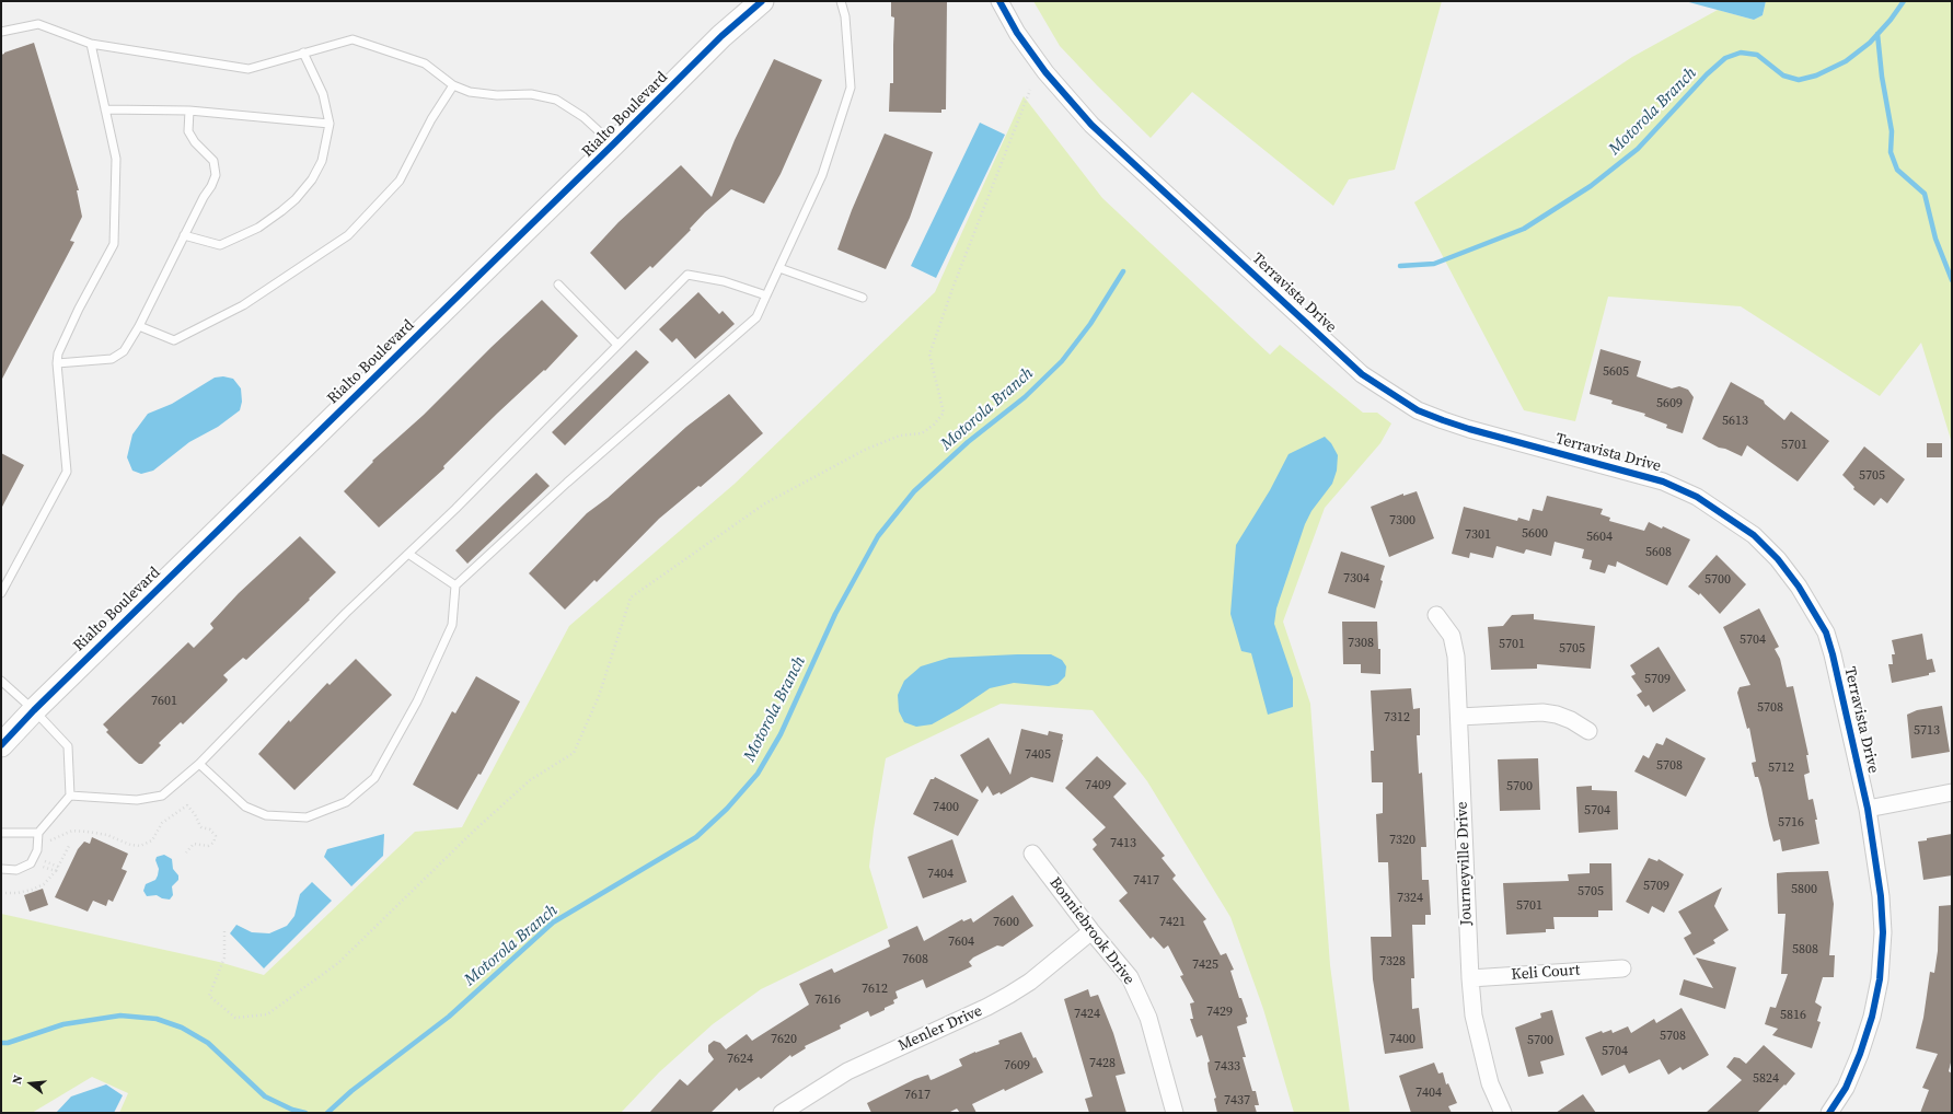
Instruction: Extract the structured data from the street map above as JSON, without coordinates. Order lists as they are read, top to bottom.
{
  "streets": {
    "street": [
      "Rialto Boulevard",
      "Terravista Drive",
      "Journeyville Drive",
      "Bonniebrook Drive",
      "Keli Court",
      "Menler Drive"
    ]
  },
  "crossings": [
    ["Journeyville Drive", "Keli Court"],
    ["Bonniebrook Drive", "Menler Drive"]
  ],
  "water": ["Motorola Branch"],
  "house_numbers": [
    "5605",
    "5609",
    "5613",
    "5701",
    "5705",
    "7300",
    "5600",
    "7301",
    "5604",
    "5608",
    "7304",
    "5700",
    "5704",
    "7308",
    "5701",
    "5705",
    "5709",
    "7601",
    "5708",
    "7312",
    "5713",
    "7405",
    "5708",
    "5712",
    "7409",
    "5700",
    "7400",
    "5704",
    "5716",
    "7320",
    "7413",
    "7404",
    "7417",
    "5709",
    "5800",
    "5705",
    "7324",
    "5701",
    "7600",
    "7421",
    "7604",
    "5808",
    "7608",
    "7328",
    "7425",
    "7612",
    "7616",
    "7429",
    "7424",
    "5816",
    "5708",
    "7620",
    "7400",
    "5700",
    "5704",
    "7624",
    "7428",
    "7609",
    "7433",
    "5824",
    "7404",
    "7617",
    "7437"
  ],
  "north": "left"
}
